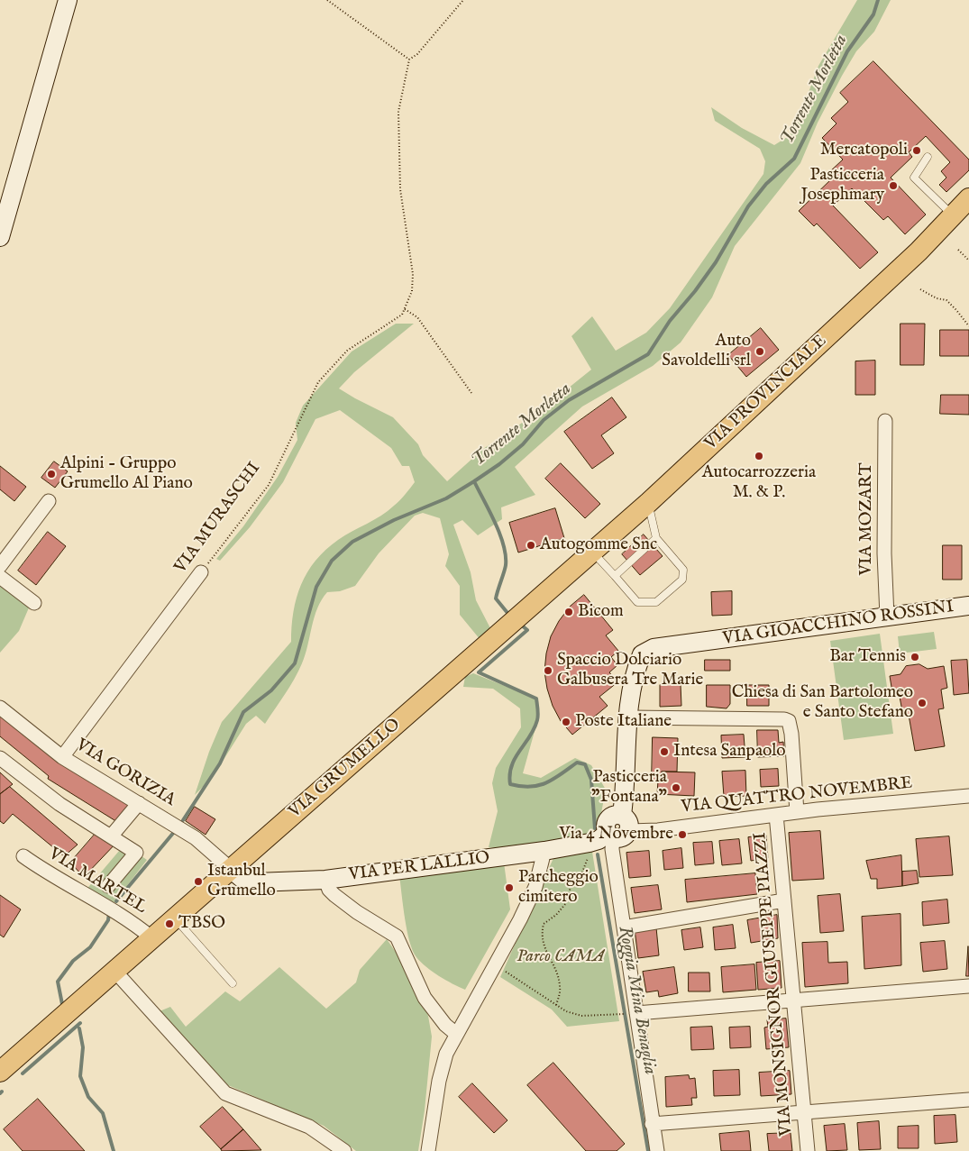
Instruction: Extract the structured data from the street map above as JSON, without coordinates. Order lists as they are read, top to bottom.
{
  "streets": {
    "main road": ["VIA PROVINCIALE", "VIA GRUMELLO"],
    "street": [
      "VIA MURASCHI",
      "VIA MOZART",
      "VIA GIOACCHINO ROSSINI",
      "VIA GORIZIA",
      "VIA QUATTRO NOVEMBRE",
      "VIA PER LALLIO",
      "VIA MARTEL",
      "VIA MONSIGNOR GIUSEPPE PIAZZI"
    ]
  },
  "crossings": [
    ["VIA PROVINCIALE", "VIA GRUMELLO"],
    ["VIA MURASCHI", "VIA GORIZIA"],
    ["VIA MOZART", "VIA GIOACCHINO ROSSINI"],
    ["VIA GRUMELLO", "VIA GORIZIA"],
    ["VIA GRUMELLO", "VIA PER LALLIO"],
    ["VIA GRUMELLO", "VIA MARTEL"],
    ["VIA GORIZIA", "VIA PER LALLIO"],
    ["VIA QUATTRO NOVEMBRE", "VIA PER LALLIO"],
    ["VIA QUATTRO NOVEMBRE", "VIA MONSIGNOR GIUSEPPE PIAZZI"]
  ],
  "water": ["Torrente Morletta", "Roggia Mina Benaglia"],
  "parks": ["Parco CAMA"],
  "places": [
    "Mercatopoli",
    "Pasticceria Josephmary",
    "Auto Savoldelli srl",
    "Autocarrozzeria M. & P.",
    "Alpini - Gruppo Grumello Al Piano",
    "Autogomme Snc",
    "Bicom",
    "Bar Tennis",
    "Spaccio Dolciario Galbusera Tre Marie",
    "Chiesa di San Bartolomeo e Santo Stefano",
    "Poste Italiane",
    "Intesa Sanpaolo",
    "Pasticceria \"Fontana\"",
    "Via 4 Novembre",
    "Istanbul Grumello",
    "Parcheggio cimitero",
    "TBSO"
  ]
}
